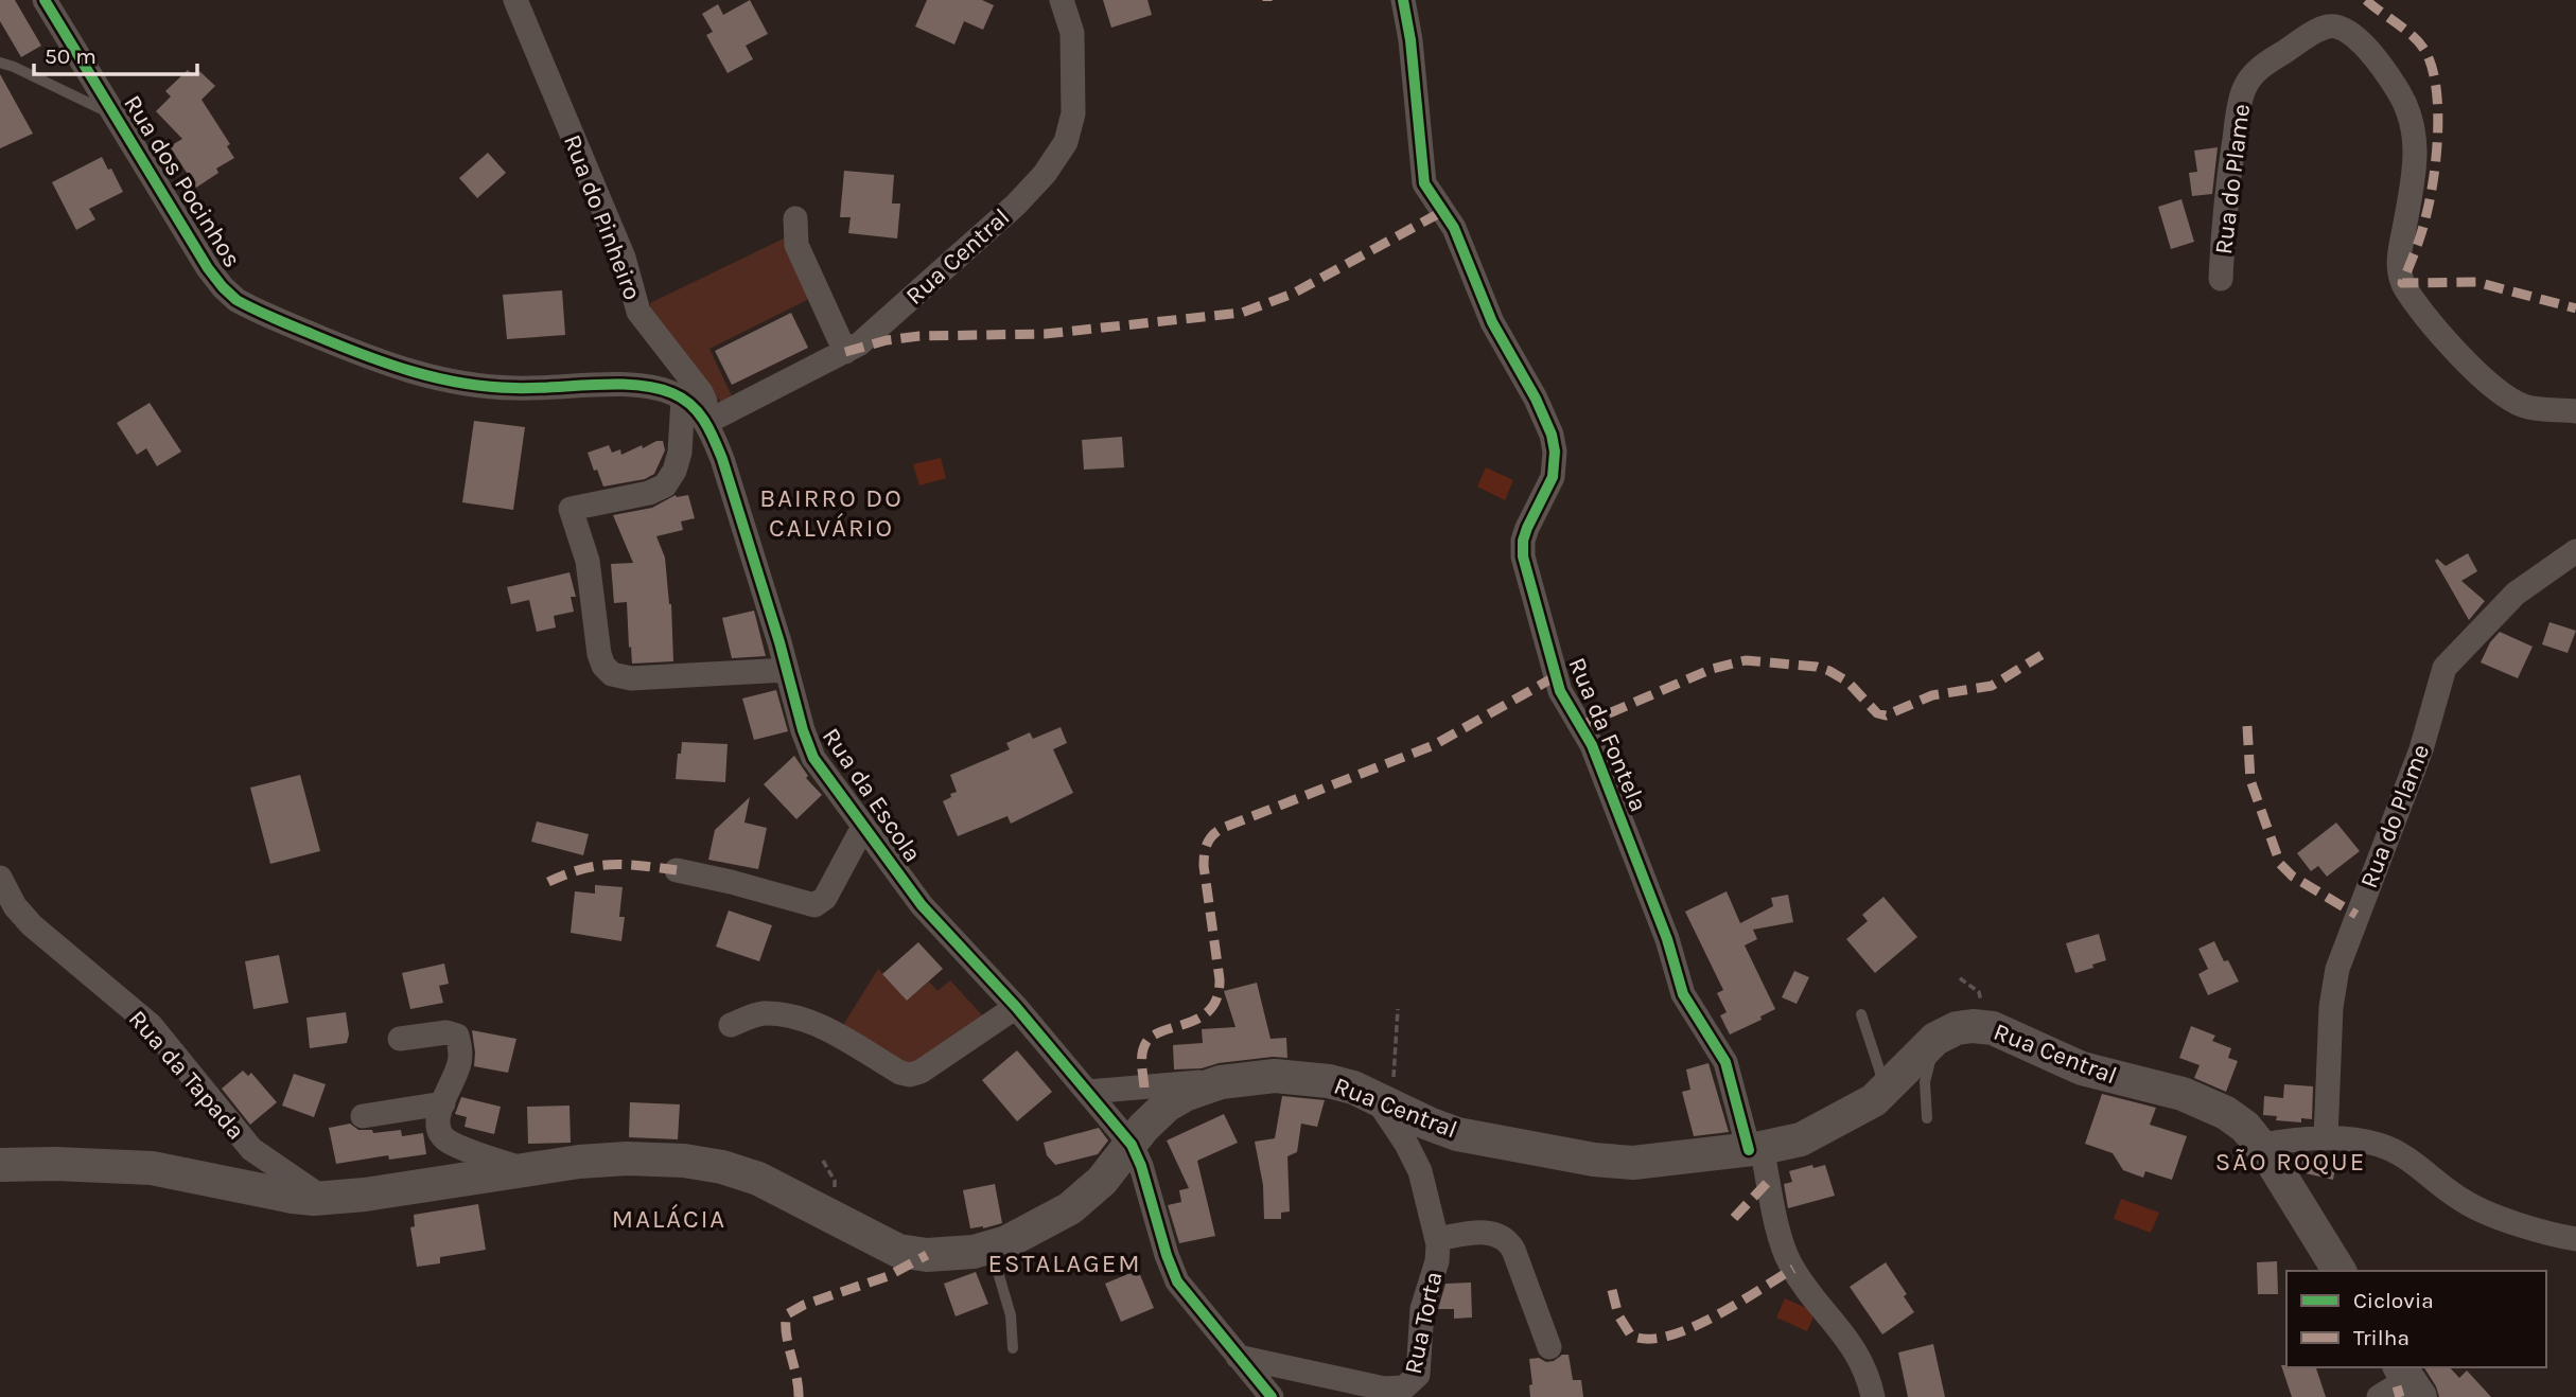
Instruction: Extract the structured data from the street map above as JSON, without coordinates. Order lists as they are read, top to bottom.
{
  "streets": {
    "main road": ["Rua Central"],
    "street": [
      "Rua do Plame",
      "Rua dos Pocinhos",
      "Rua do Pinheiro",
      "Rua da Fontela",
      "Rua da Escola",
      "Rua da Tapada",
      "Rua Torta"
    ]
  },
  "crossings": [
    ["Rua dos Pocinhos", "Rua do Pinheiro"],
    ["Rua dos Pocinhos", "Rua Central"],
    ["Rua dos Pocinhos", "Rua da Escola"],
    ["Rua do Pinheiro", "Rua Central"],
    ["Rua do Pinheiro", "Rua da Escola"],
    ["Rua Central", "Rua da Fontela"],
    ["Rua Central", "Rua da Escola"],
    ["Rua Central", "Rua da Tapada"],
    ["Rua Central", "Rua Torta"],
    ["Rua da Escola", "Rua Torta"]
  ],
  "districts": [
    "BAIRRO DO CALVÁRIO",
    "SÃO ROQUE",
    "MALÁCIA",
    "ESTALAGEM"
  ],
  "legend": ["Ciclovia", "Trilha"],
  "scale_bar": "50 m"
}
